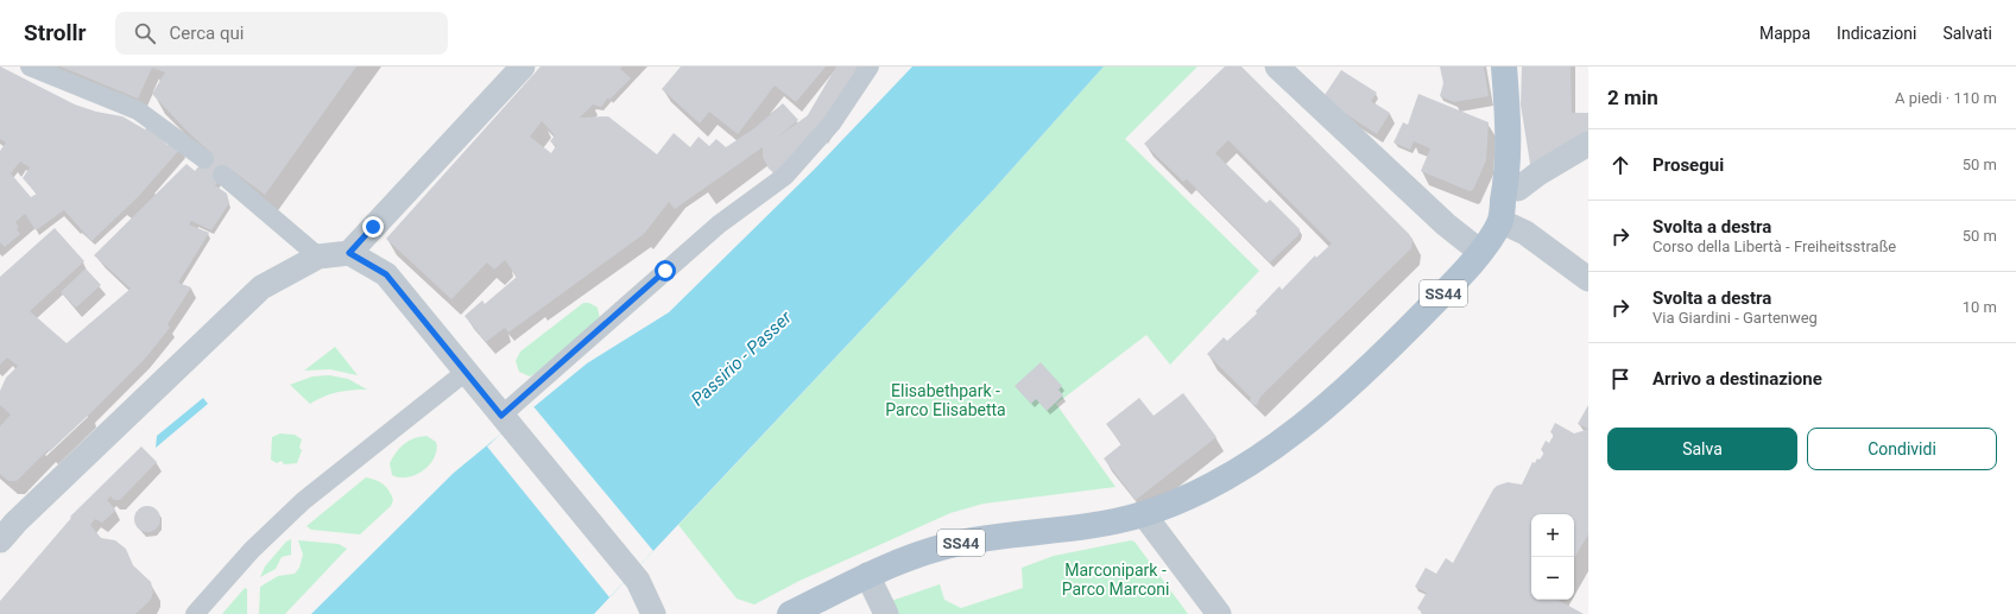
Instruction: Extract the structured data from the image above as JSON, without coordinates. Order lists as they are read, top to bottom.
{
  "streets": {
    "main road": ["SS44"]
  },
  "water": ["Passirio - Passer"],
  "parks": ["Elisabethpark - Parco Elisabetta", "Marconipark - Parco Marconi"],
  "page": {
    "header": "Strollr",
    "search": "Cerca qui",
    "nav": ["Mappa", "Indicazioni", "Salvati"],
    "heading": ["2 min", "A piedi · 110 m"],
    "list": [
      ["Prosegui", "50 m"],
      ["Svolta a destra", "Corso della Libertà - Freiheitsstraße", "50 m"],
      ["Svolta a destra", "Via Giardini - Gartenweg", "10 m"],
      "Arrivo a destinazione"
    ],
    "buttons": ["Salva", "Condividi"],
    "map_buttons": ["+", "−"]
  }
}
